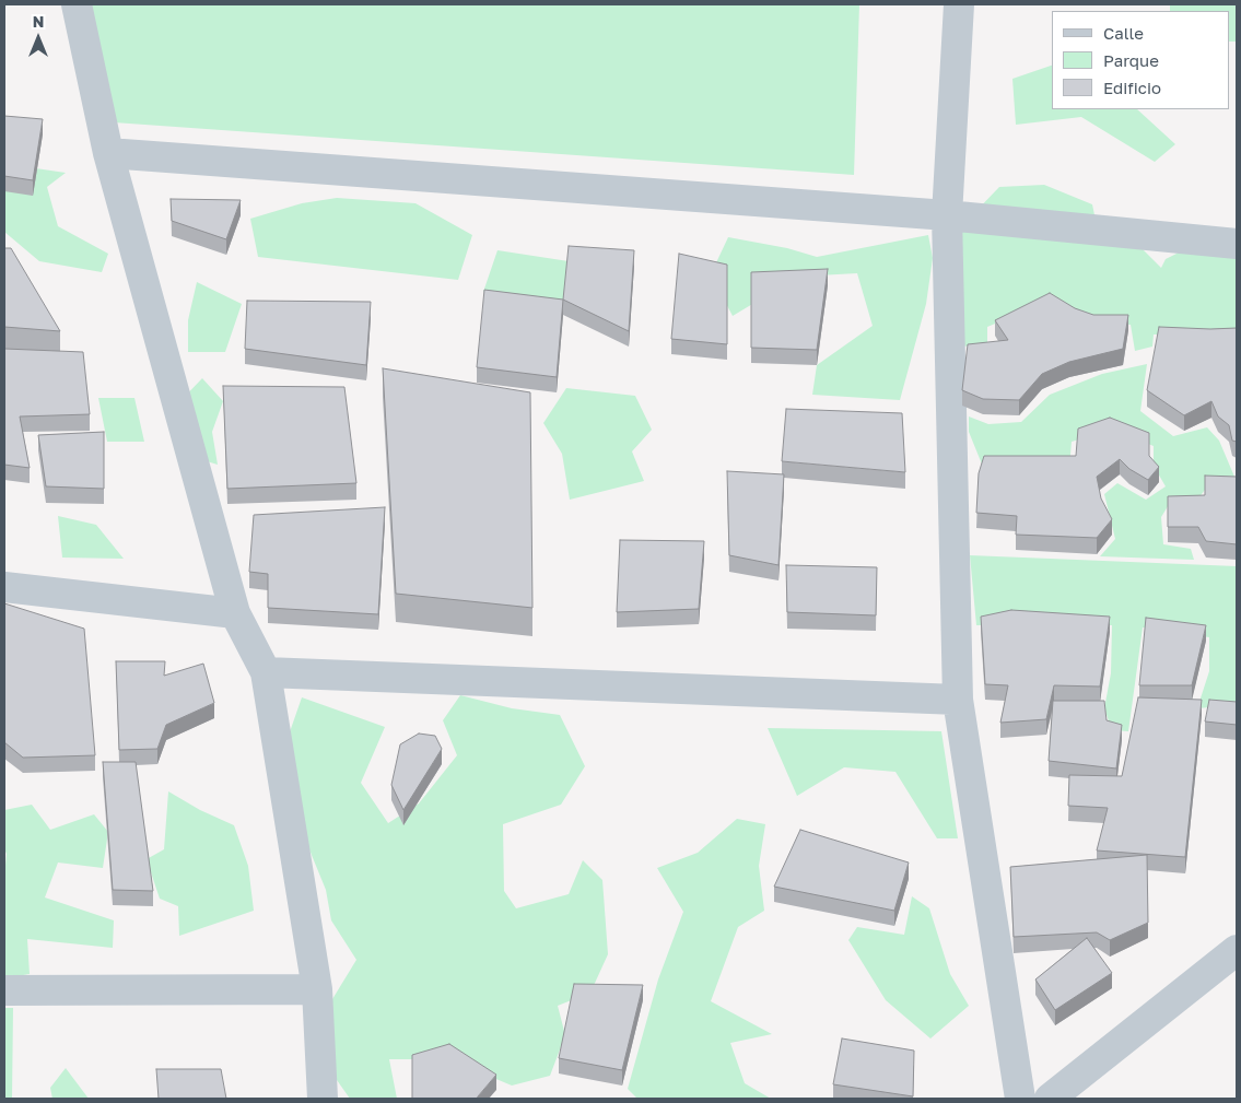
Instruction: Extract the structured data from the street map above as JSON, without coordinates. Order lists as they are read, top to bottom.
{
  "legend": ["Calle", "Parque", "Edificio"],
  "north": "top"
}
